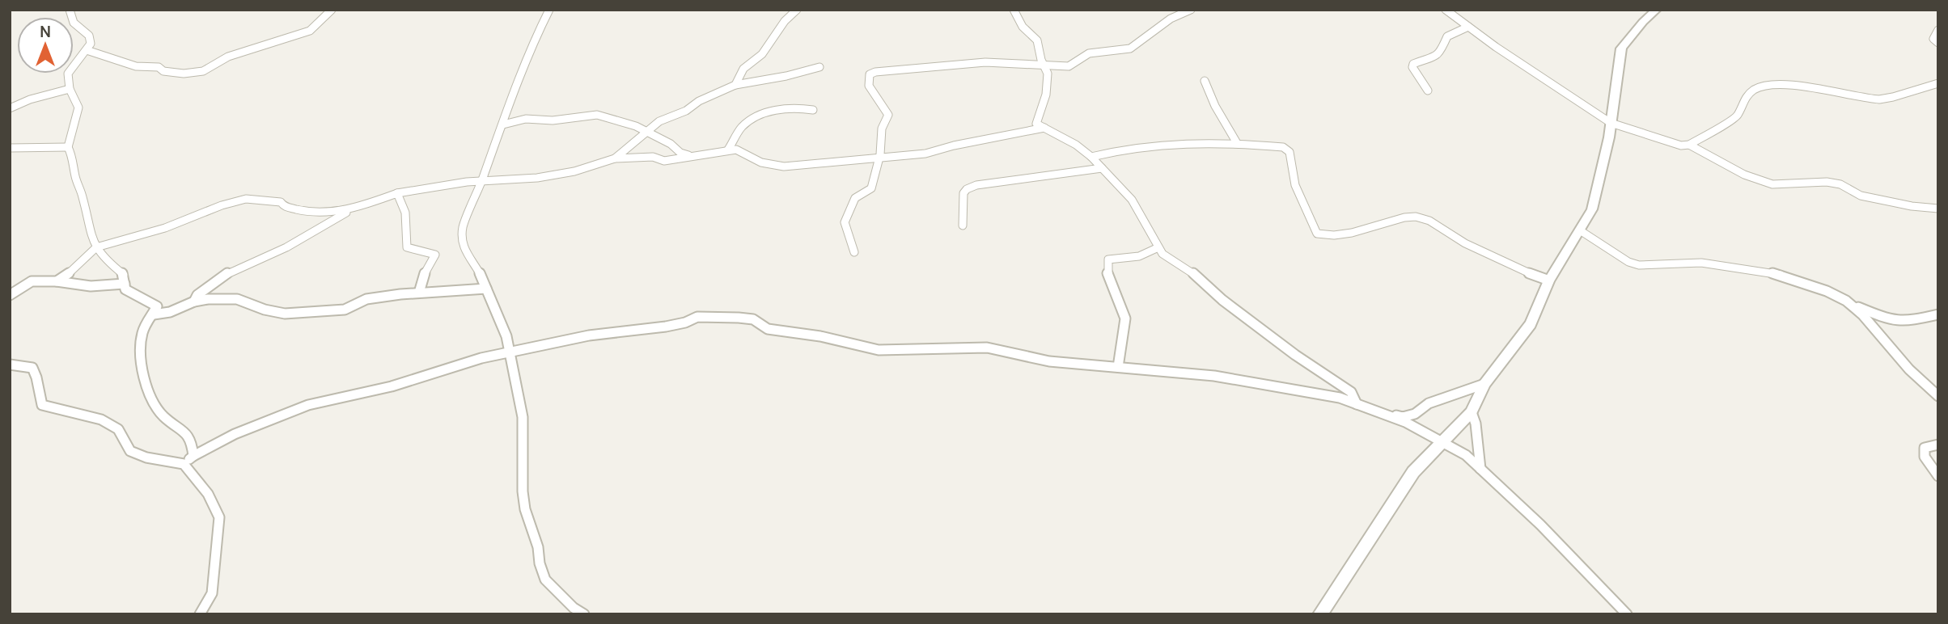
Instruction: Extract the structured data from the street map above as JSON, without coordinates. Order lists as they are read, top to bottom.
{
  "north": "top"
}
